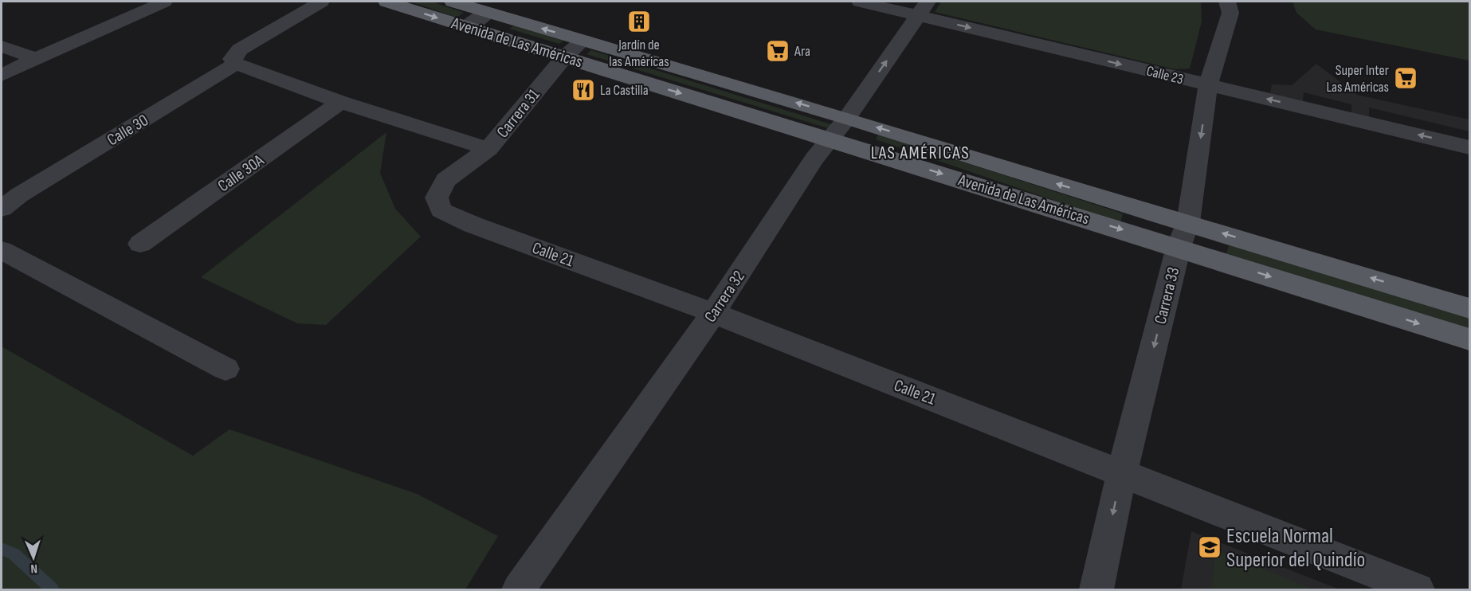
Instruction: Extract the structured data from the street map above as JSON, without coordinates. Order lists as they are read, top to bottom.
{
  "streets": {
    "main road": ["Avenida de Las Américas"],
    "street": [
      "Calle 23",
      "Carrera 31",
      "Calle 30",
      "Calle 30A",
      "Calle 21",
      "Carrera 33",
      "Carrera 32"
    ]
  },
  "crossings": [
    ["Avenida de Las Américas", "Carrera 31"],
    ["Avenida de Las Américas", "Carrera 33"],
    ["Avenida de Las Américas", "Carrera 32"],
    ["Calle 23", "Carrera 33"],
    ["Calle 23", "Carrera 32"],
    ["Carrera 31", "Calle 21"],
    ["Calle 21", "Carrera 33"],
    ["Calle 21", "Carrera 32"]
  ],
  "one_way": ["Carrera 33"],
  "districts": ["LAS AMÉRICAS"],
  "places": {
    "building": ["Jardín de las Américas"],
    "supermarket": ["Ara", "Super Inter Las Américas"],
    "restaurant": ["La Castilla"],
    "school or university": ["Escuela Normal Superior del Quindío"]
  },
  "north": "bottom"
}
